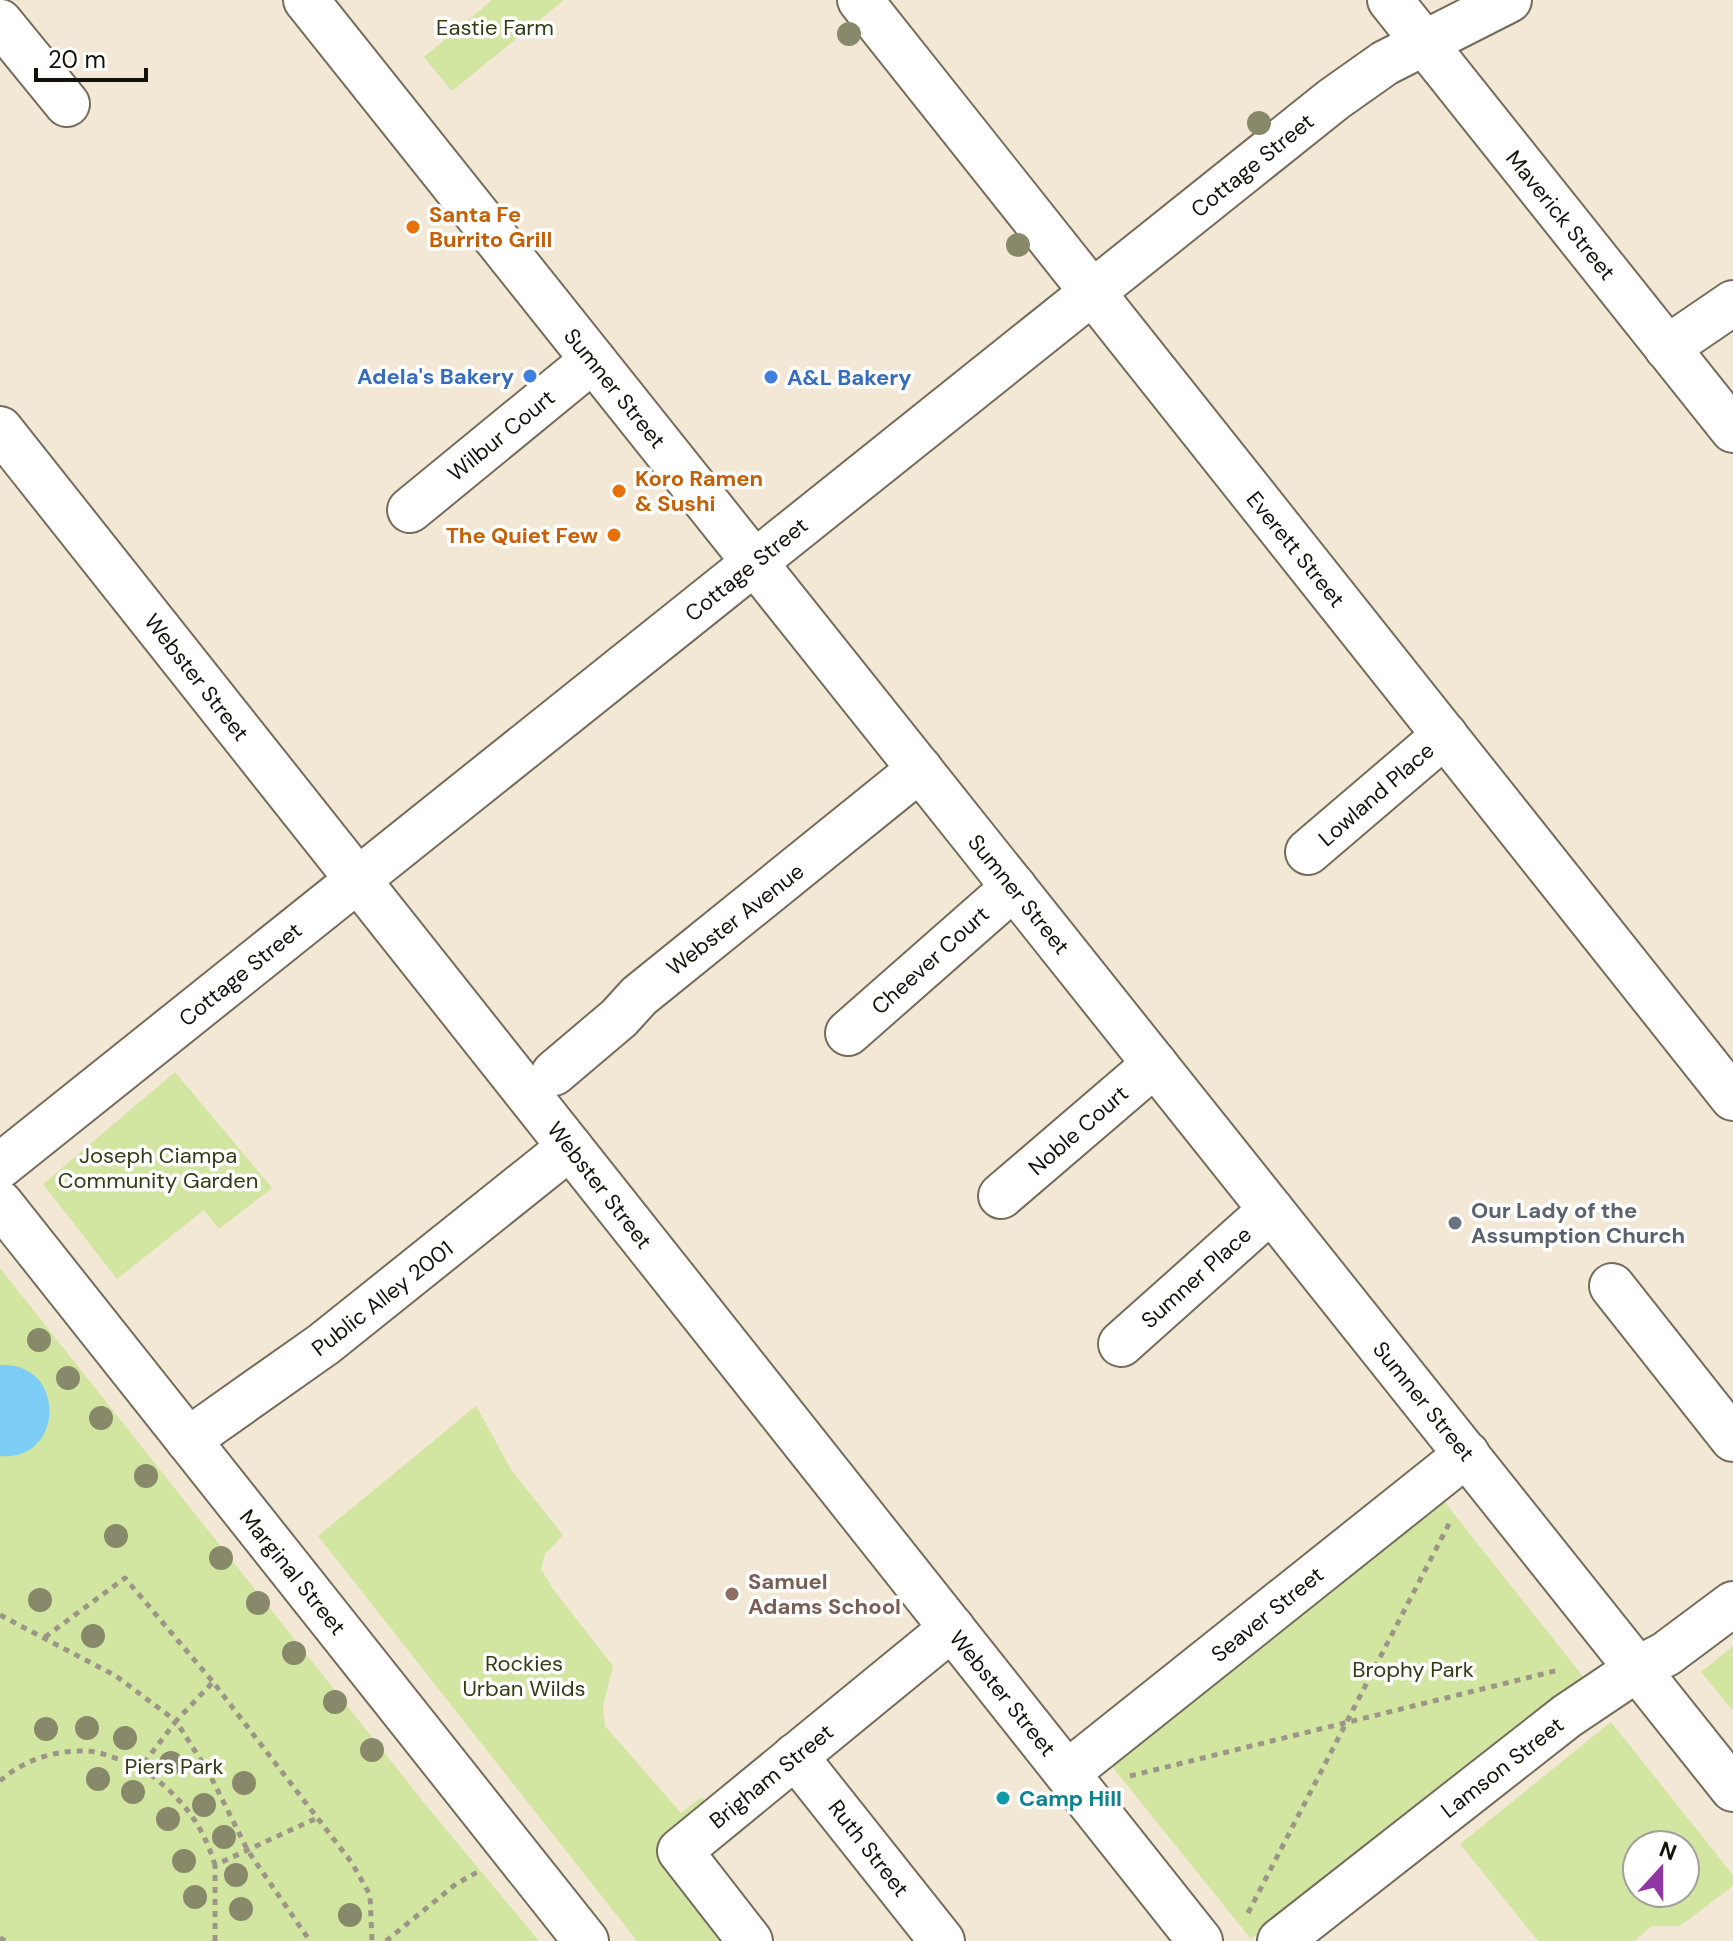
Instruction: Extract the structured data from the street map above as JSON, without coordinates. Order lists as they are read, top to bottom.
{
  "streets": {
    "street": [
      "Cottage Street",
      "Maverick Street",
      "Sumner Street",
      "Wilbur Court",
      "Everett Street",
      "Webster Street",
      "Lowland Place",
      "Webster Avenue",
      "Cheever Court",
      "Noble Court",
      "Sumner Place",
      "Public Alley 2001",
      "Marginal Street",
      "Seaver Street",
      "Lamson Street",
      "Brigham Street",
      "Ruth Street"
    ]
  },
  "crossings": [
    ["Cottage Street", "Maverick Street"],
    ["Cottage Street", "Sumner Street"],
    ["Cottage Street", "Everett Street"],
    ["Cottage Street", "Webster Street"],
    ["Sumner Street", "Wilbur Court"],
    ["Sumner Street", "Webster Avenue"],
    ["Sumner Street", "Cheever Court"],
    ["Sumner Street", "Noble Court"],
    ["Sumner Street", "Sumner Place"],
    ["Sumner Street", "Seaver Street"],
    ["Sumner Street", "Lamson Street"],
    ["Everett Street", "Lowland Place"],
    ["Webster Street", "Public Alley 2001"],
    ["Webster Street", "Seaver Street"],
    ["Webster Street", "Brigham Street"],
    ["Public Alley 2001", "Marginal Street"],
    ["Brigham Street", "Ruth Street"]
  ],
  "parks": [
    "Eastie Farm",
    "Joseph Ciampa Community Garden",
    "Rockies Urban Wilds",
    "Brophy Park",
    "Piers Park"
  ],
  "places": [
    "Santa Fe Burrito Grill",
    "Adela's Bakery",
    "A&L Bakery",
    "Koro Ramen & Sushi",
    "The Quiet Few",
    "Our Lady of the Assumption Church",
    "Samuel Adams School",
    "Camp Hill"
  ],
  "scale_bar": "20 m",
  "north": "top"
}
